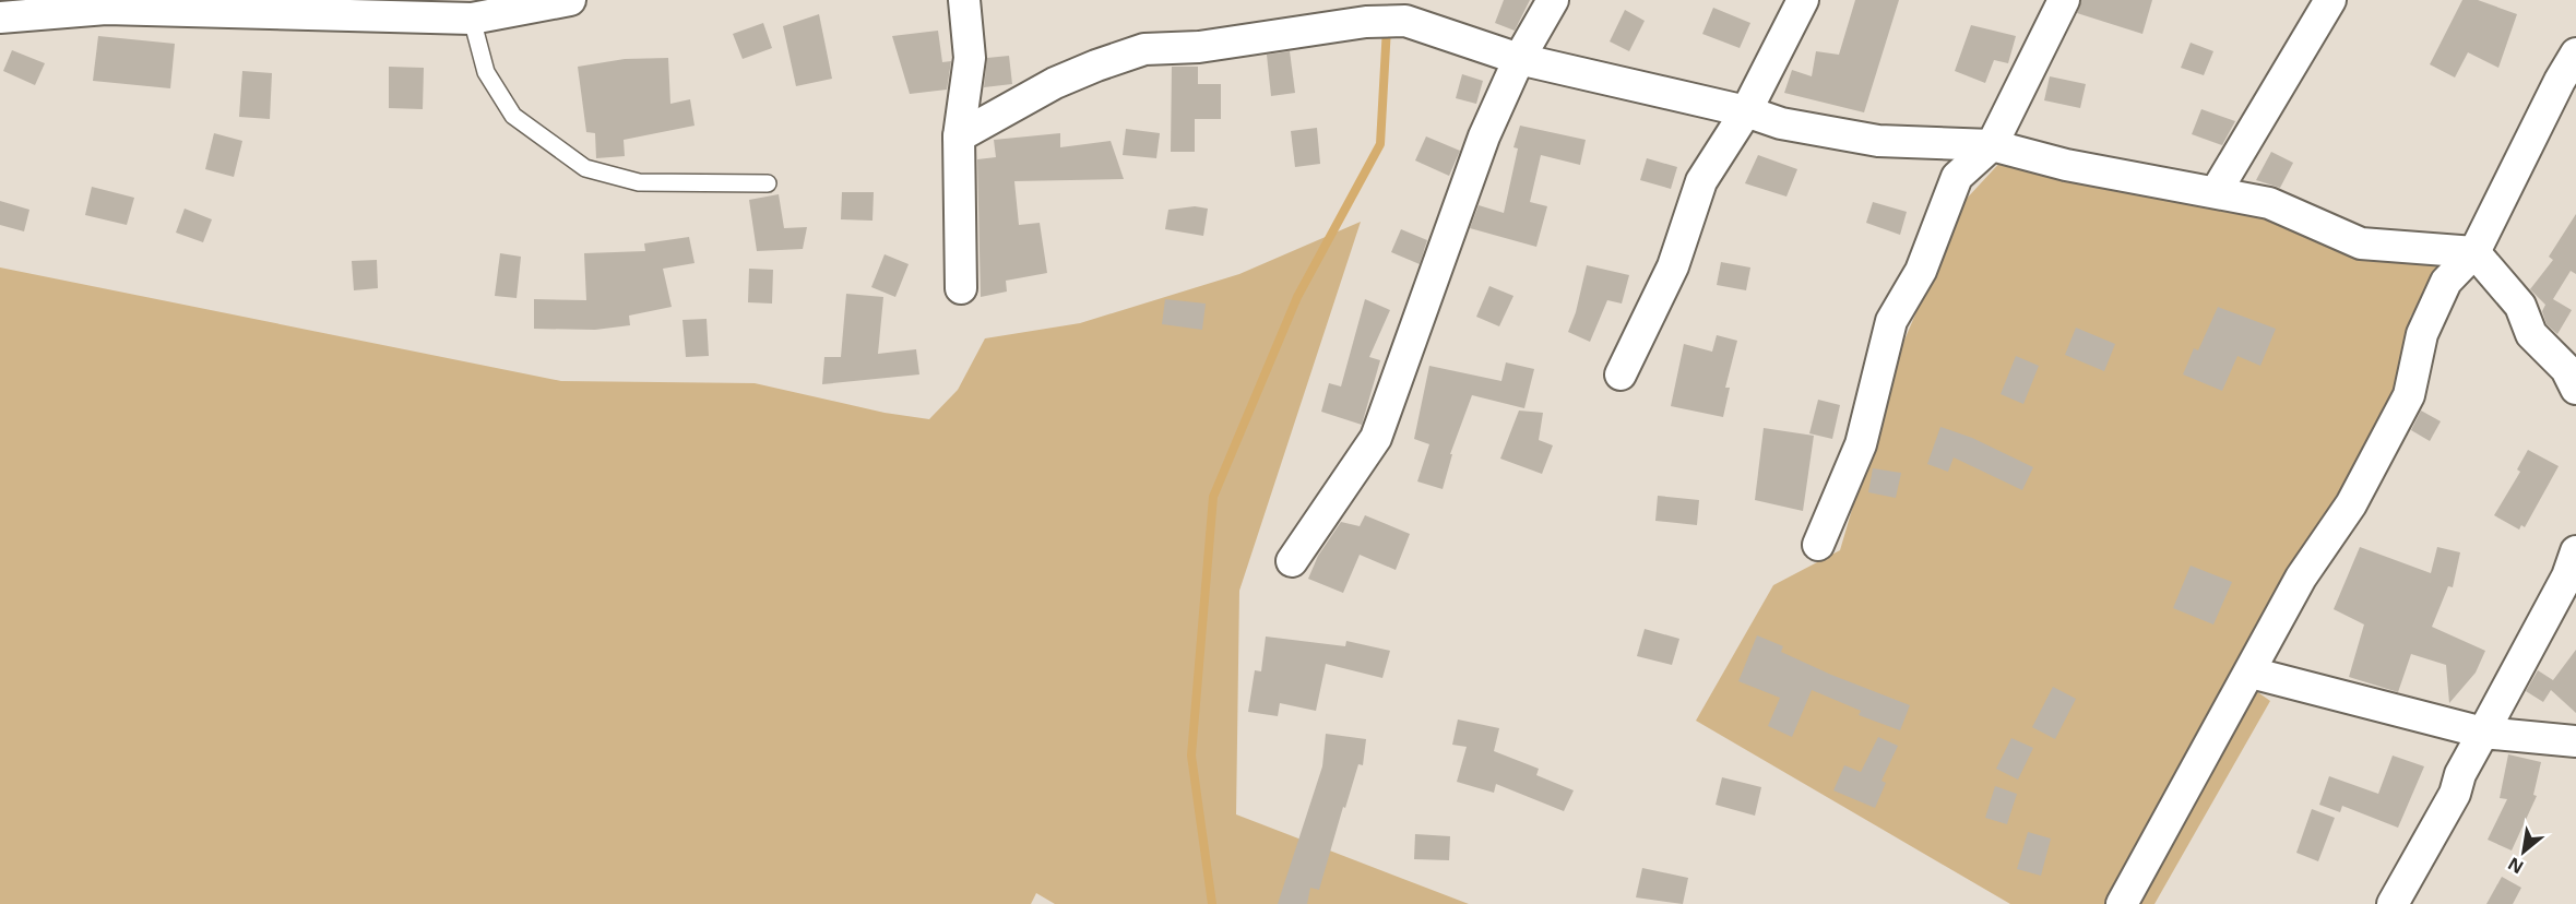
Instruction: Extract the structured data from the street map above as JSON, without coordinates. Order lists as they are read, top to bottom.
{
  "north": "bottom left"
}
